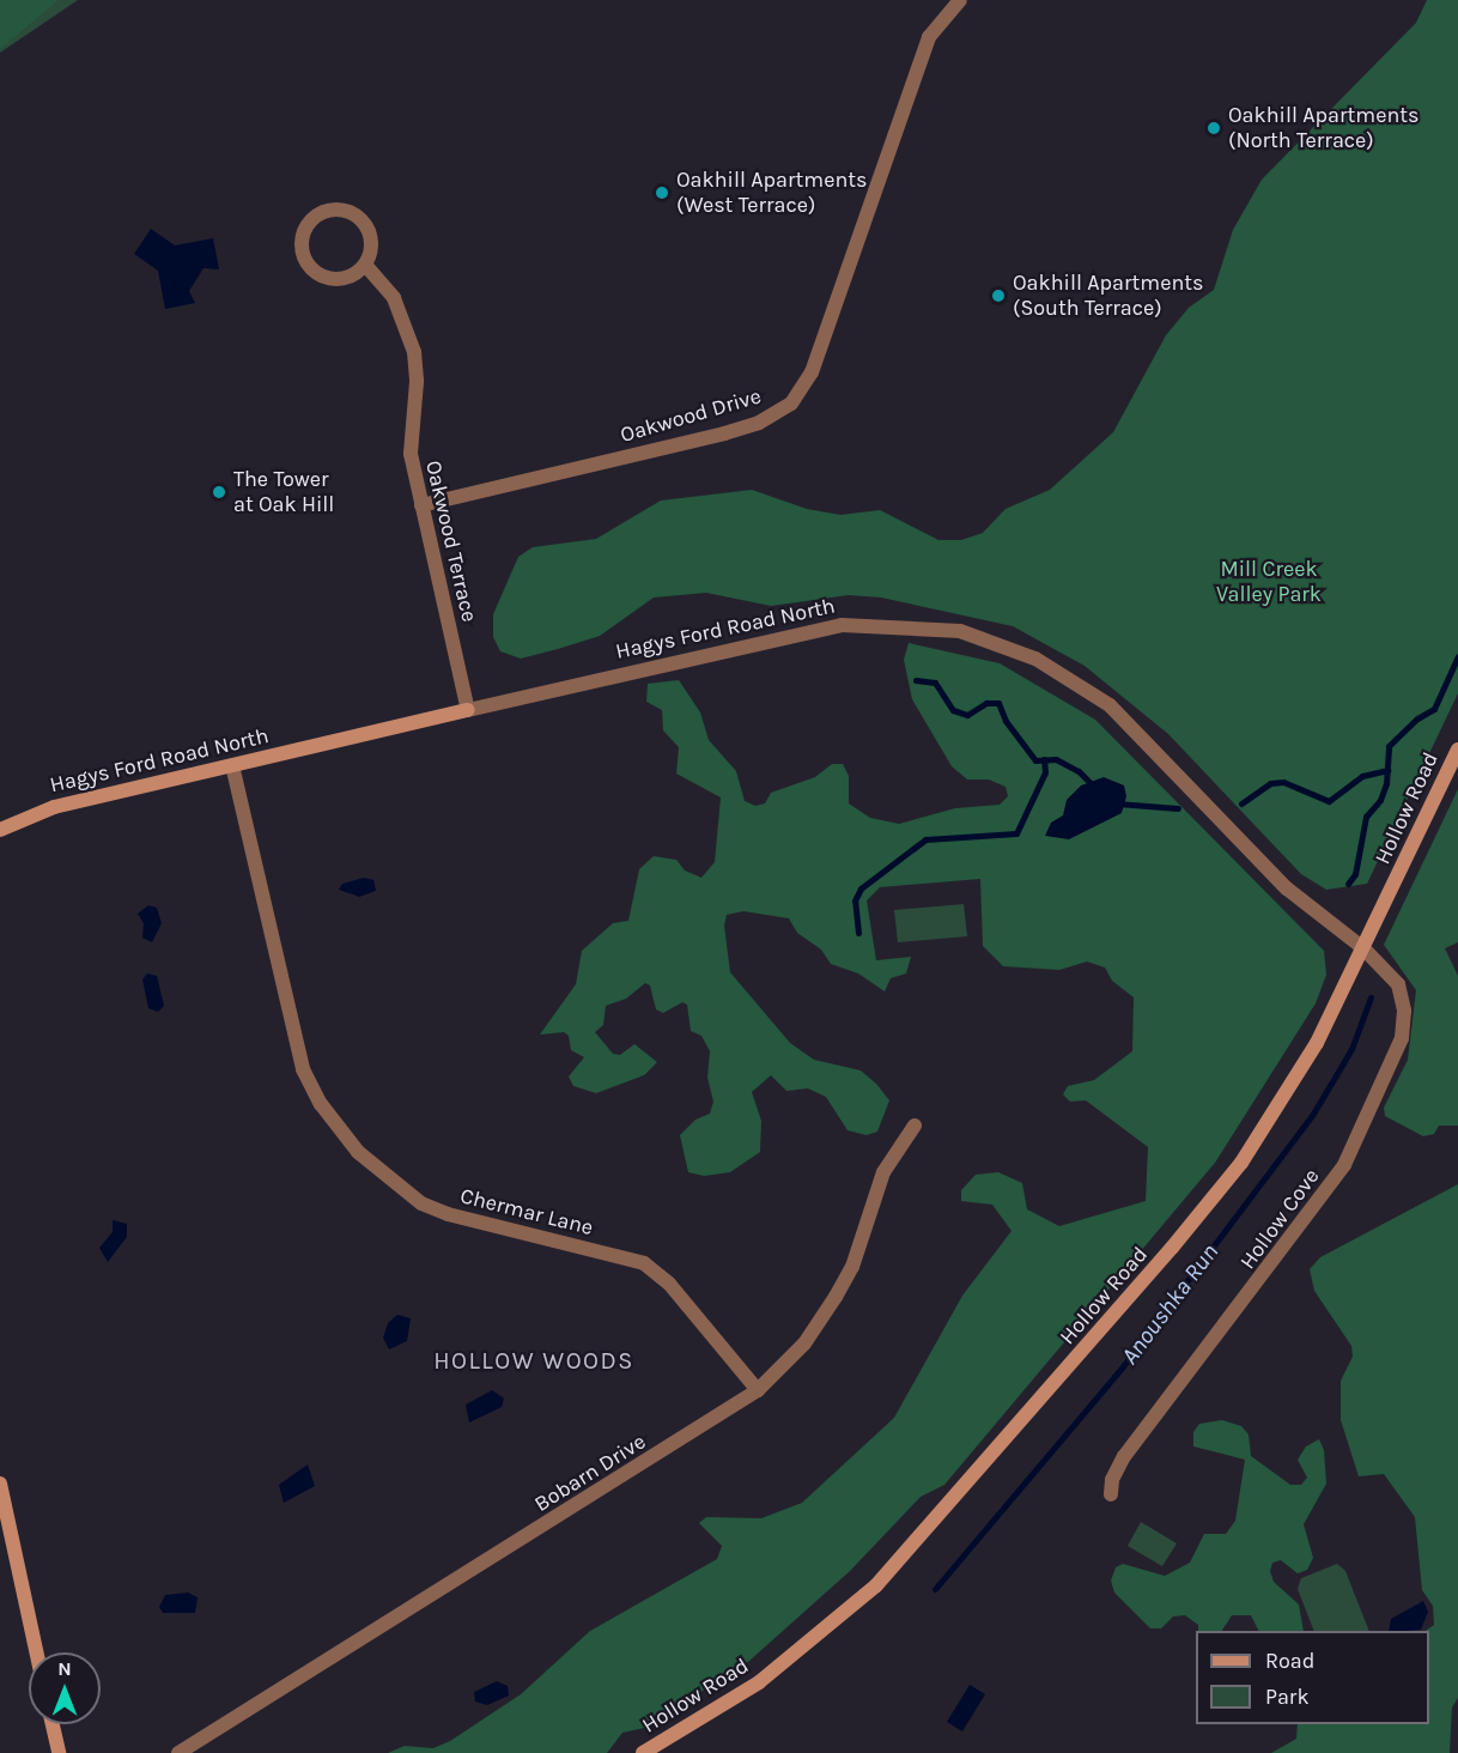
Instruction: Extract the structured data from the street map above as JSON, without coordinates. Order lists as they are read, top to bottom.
{
  "streets": {
    "main road": ["Hagys Ford Road North", "Hollow Road"],
    "street": [
      "Oakwood Drive",
      "Oakwood Terrace",
      "Chermar Lane",
      "Hollow Cove",
      "Bobarn Drive"
    ]
  },
  "crossings": [
    ["Oakwood Drive", "Oakwood Terrace"],
    ["Oakwood Terrace", "Hagys Ford Road North"],
    ["Hagys Ford Road North", "Hollow Road"],
    ["Hagys Ford Road North", "Chermar Lane"],
    ["Hagys Ford Road North", "Hollow Cove"],
    ["Hollow Road", "Hollow Cove"],
    ["Chermar Lane", "Bobarn Drive"]
  ],
  "districts": ["HOLLOW WOODS"],
  "water": ["Anoushka Run"],
  "parks": ["Mill Creek Valley Park"],
  "places": [
    "Oakhill Apartments (North Terrace)",
    "Oakhill Apartments (West Terrace)",
    "Oakhill Apartments (South Terrace)",
    "The Tower at Oak Hill"
  ],
  "legend": ["Road", "Park"],
  "north": "top"
}
